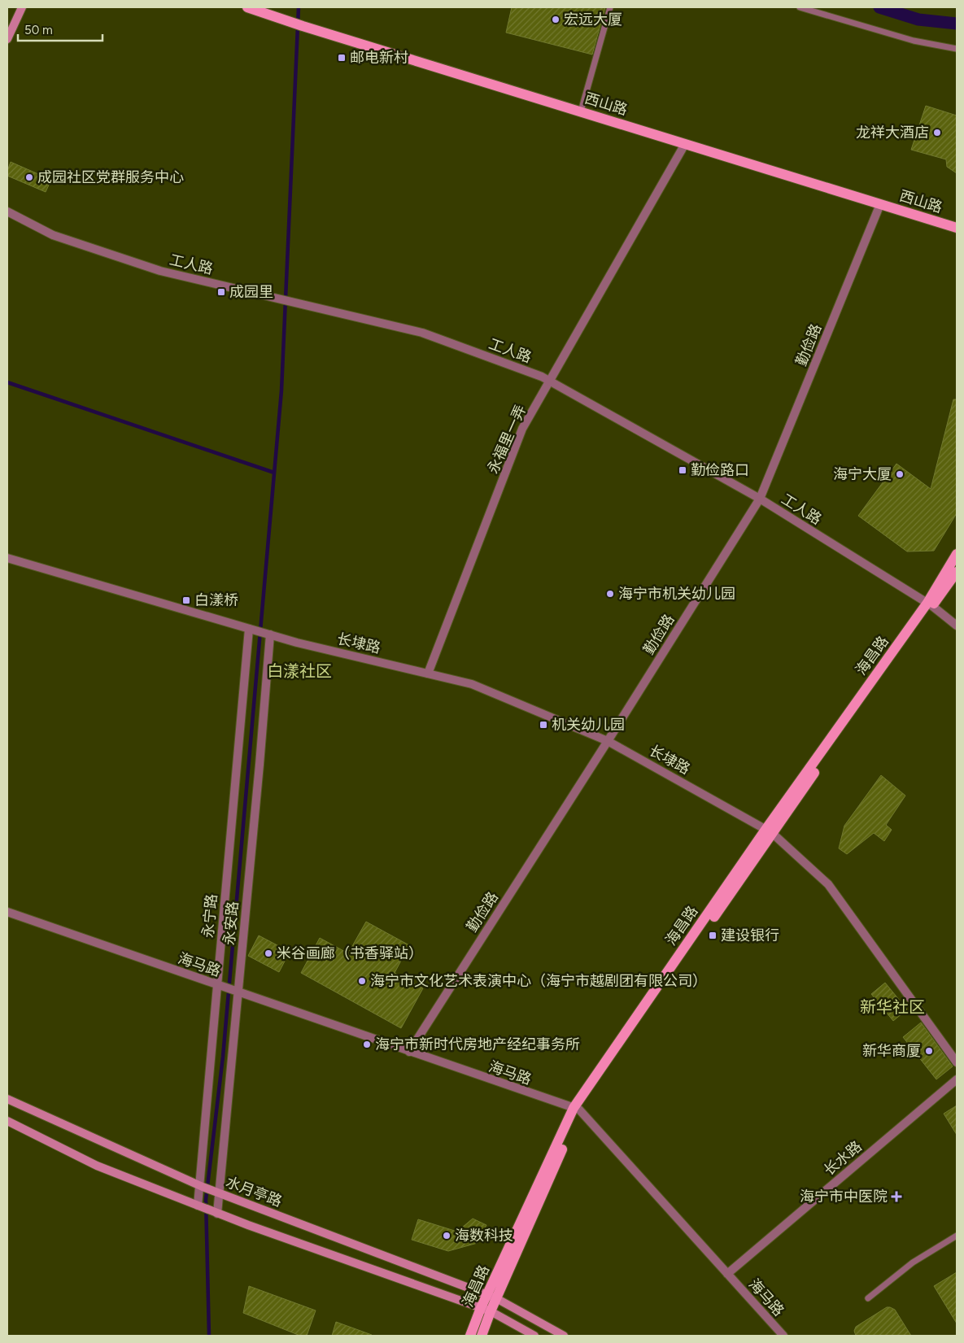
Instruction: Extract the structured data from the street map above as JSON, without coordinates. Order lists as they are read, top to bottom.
{
  "streets": {
    "main road": ["西山路", "海昌路", "水月亭路"],
    "street": [
      "工人路",
      "勤俭路",
      "永福里一弄",
      "长埭路",
      "永宁路",
      "永安路",
      "海马路",
      "长水路"
    ]
  },
  "crossings": [
    ["西山路", "勤俭路"],
    ["西山路", "永福里一弄"],
    ["工人路", "勤俭路"],
    ["工人路", "永福里一弄"],
    ["工人路", "海昌路"],
    ["勤俭路", "长埭路"],
    ["勤俭路", "海马路"],
    ["永福里一弄", "长埭路"],
    ["长埭路", "海昌路"],
    ["长埭路", "永安路"],
    ["海昌路", "海马路"],
    ["海昌路", "水月亭路"],
    ["永宁路", "海马路"],
    ["永宁路", "水月亭路"],
    ["永安路", "海马路"],
    ["永安路", "水月亭路"],
    ["海马路", "长水路"]
  ],
  "districts": ["白漾社区", "新华社区"],
  "places": {
    "other": [
      "宏远大厦",
      "龙祥大酒店",
      "成园社区党群服务中心",
      "海宁大厦",
      "海宁市机关幼儿园",
      "米谷画廊（书香驿站）",
      "海宁市文化艺术表演中心（海宁市越剧团有限公司）",
      "海宁市新时代房地产经纪事务所",
      "新华商厦",
      "海数科技"
    ],
    "transit": [
      "邮电新村",
      "成园里",
      "勤俭路口",
      "白漾桥",
      "机关幼儿园",
      "建设银行"
    ],
    "health": ["海宁市中医院"]
  },
  "scale_bar": "50 m"
}
